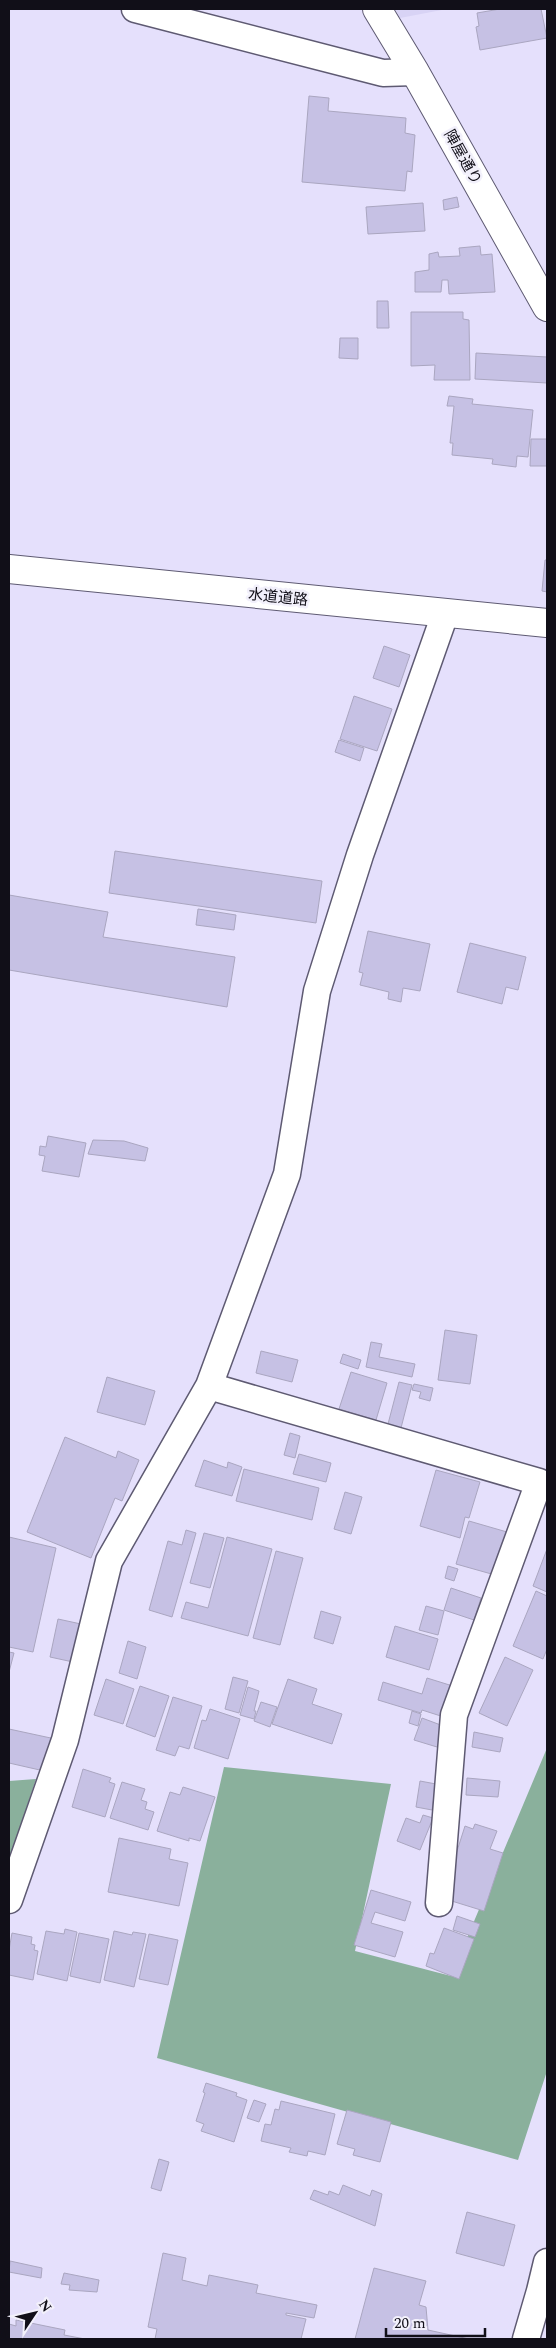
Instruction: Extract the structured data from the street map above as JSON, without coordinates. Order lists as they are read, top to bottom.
{
  "streets": {
    "street": ["陣屋通り", "水道道路"]
  },
  "scale_bar": "20 m",
  "north": "top right"
}
